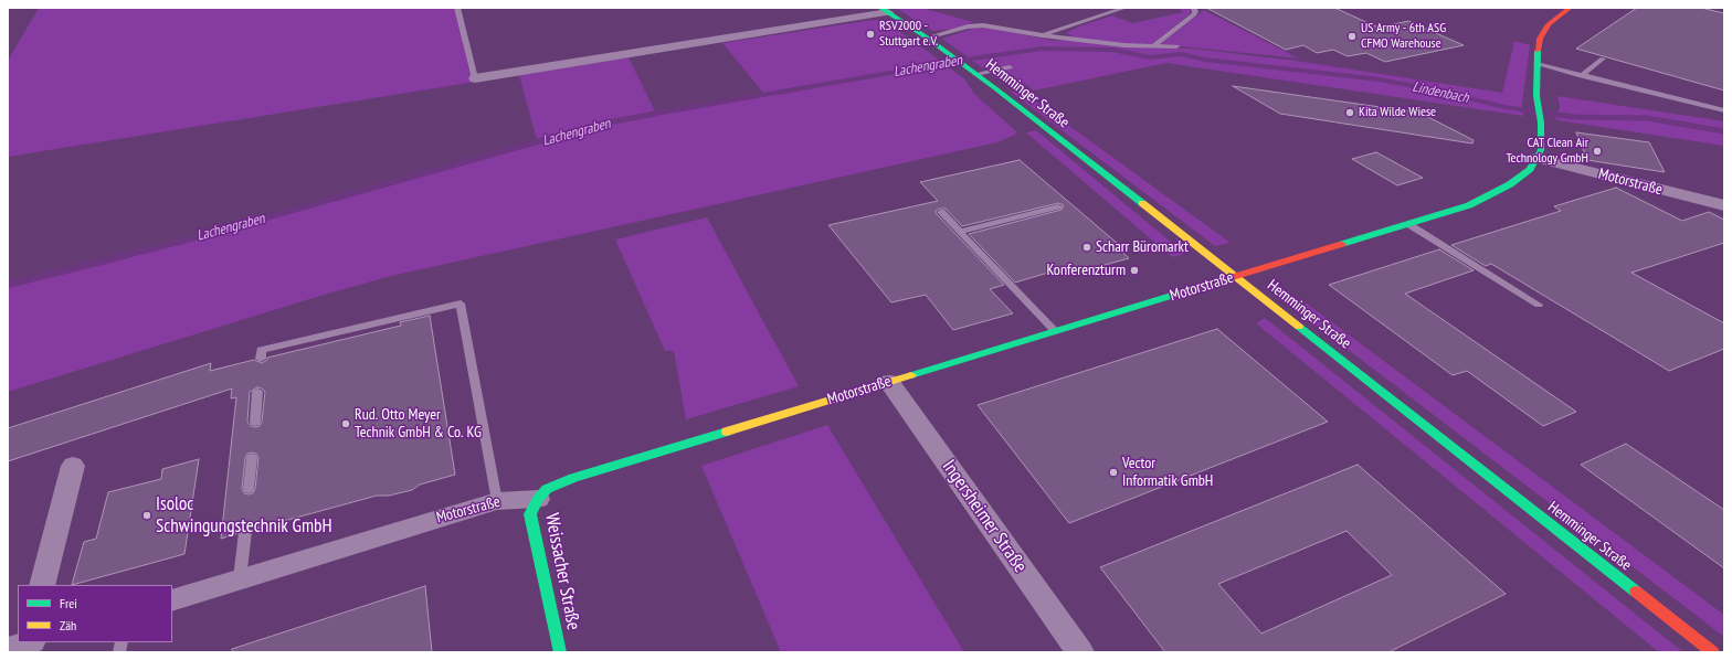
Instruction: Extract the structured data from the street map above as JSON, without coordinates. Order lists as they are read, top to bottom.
{
  "streets": {
    "street": [
      "Hemminger Straße",
      "Motorstraße",
      "Ingersheimer Straße",
      "Weissacher Straße"
    ]
  },
  "crossings": [
    ["Hemminger Straße", "Motorstraße"],
    ["Motorstraße", "Ingersheimer Straße"],
    ["Motorstraße", "Weissacher Straße"]
  ],
  "water": ["Lachengraben", "Lindenbach"],
  "places": [
    "RSV2000 - Stuttgart e.V.",
    "US Army - 6th ASG CFMO Warehouse",
    "Kita Wilde Wiese",
    "CAT Clean Air Technology GmbH",
    "Scharr Büromarkt",
    "Konferenzturm",
    "Rud. Otto Meyer Technik GmbH & Co. KG",
    "Vector Informatik GmbH",
    "Isoloc Schwingungstechnik GmbH"
  ],
  "legend": ["Frei", "Zäh"]
}
